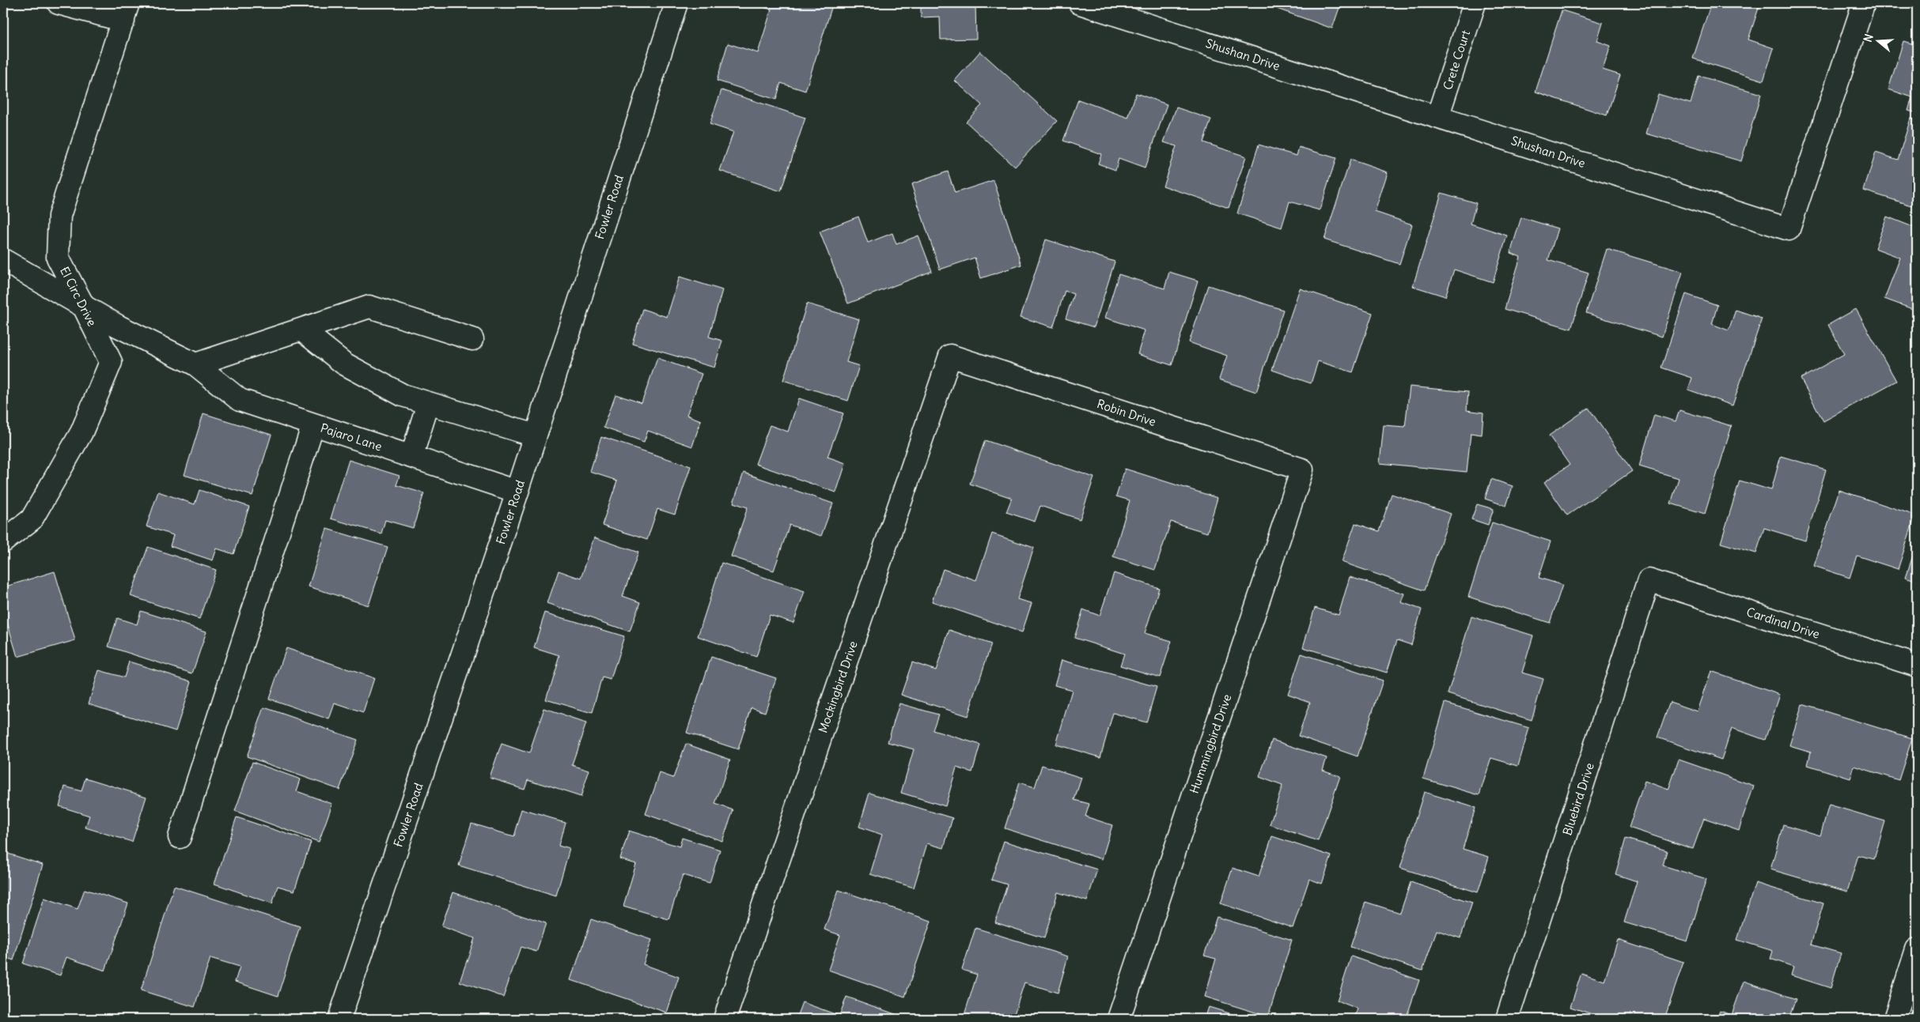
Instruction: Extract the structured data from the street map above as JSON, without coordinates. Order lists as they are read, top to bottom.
{
  "streets": {
    "street": [
      "Shushan Drive",
      "Crete Court",
      "Fowler Road",
      "El Circ Drive",
      "Robin Drive",
      "Pajaro Lane",
      "Cardinal Drive",
      "Mockingbird Drive",
      "Hummingbird Drive",
      "Bluebird Drive"
    ]
  },
  "crossings": [
    ["Shushan Drive", "Crete Court"],
    ["Fowler Road", "Pajaro Lane"],
    ["El Circ Drive", "Pajaro Lane"],
    ["Robin Drive", "Mockingbird Drive"],
    ["Robin Drive", "Hummingbird Drive"],
    ["Cardinal Drive", "Bluebird Drive"]
  ],
  "north": "left"
}
